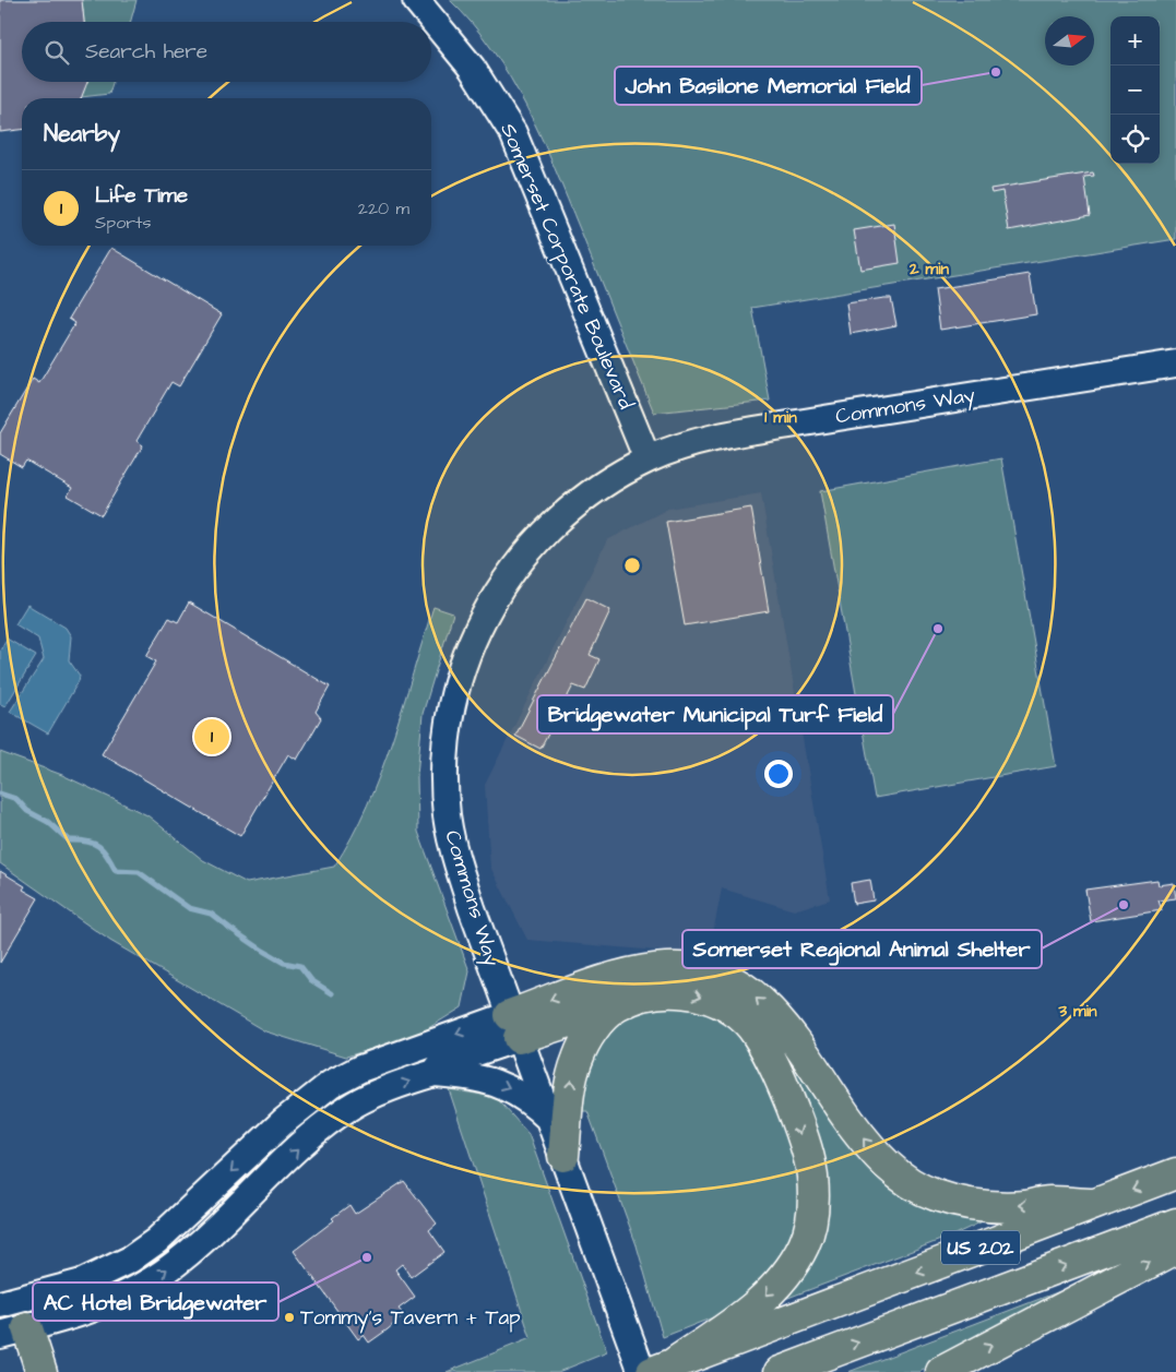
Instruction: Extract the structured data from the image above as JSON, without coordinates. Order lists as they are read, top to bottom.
{
  "streets": {
    "highway": ["US 202"],
    "street": ["Somerset Corporate Boulevard", "Commons Way"]
  },
  "crossings": [
    ["Somerset Corporate Boulevard", "Commons Way"]
  ],
  "places": [
    "John Basilone Memorial Field",
    "Bridgewater Municipal Turf Field",
    "Somerset Regional Animal Shelter",
    "AC Hotel Bridgewater",
    "Tommy's Tavern + Tap"
  ],
  "north": "right",
  "page": {
    "map_buttons": ["+", "−"],
    "search": "Search here",
    "heading": "Nearby",
    "list": [
      {
        "mark": "1",
        "name": "Life Time",
        "note": "Sports",
        "value": "220 m"
      }
    ],
    "pins": "1"
  },
  "rings": ["2 min", "1 min", "3 min"]
}
